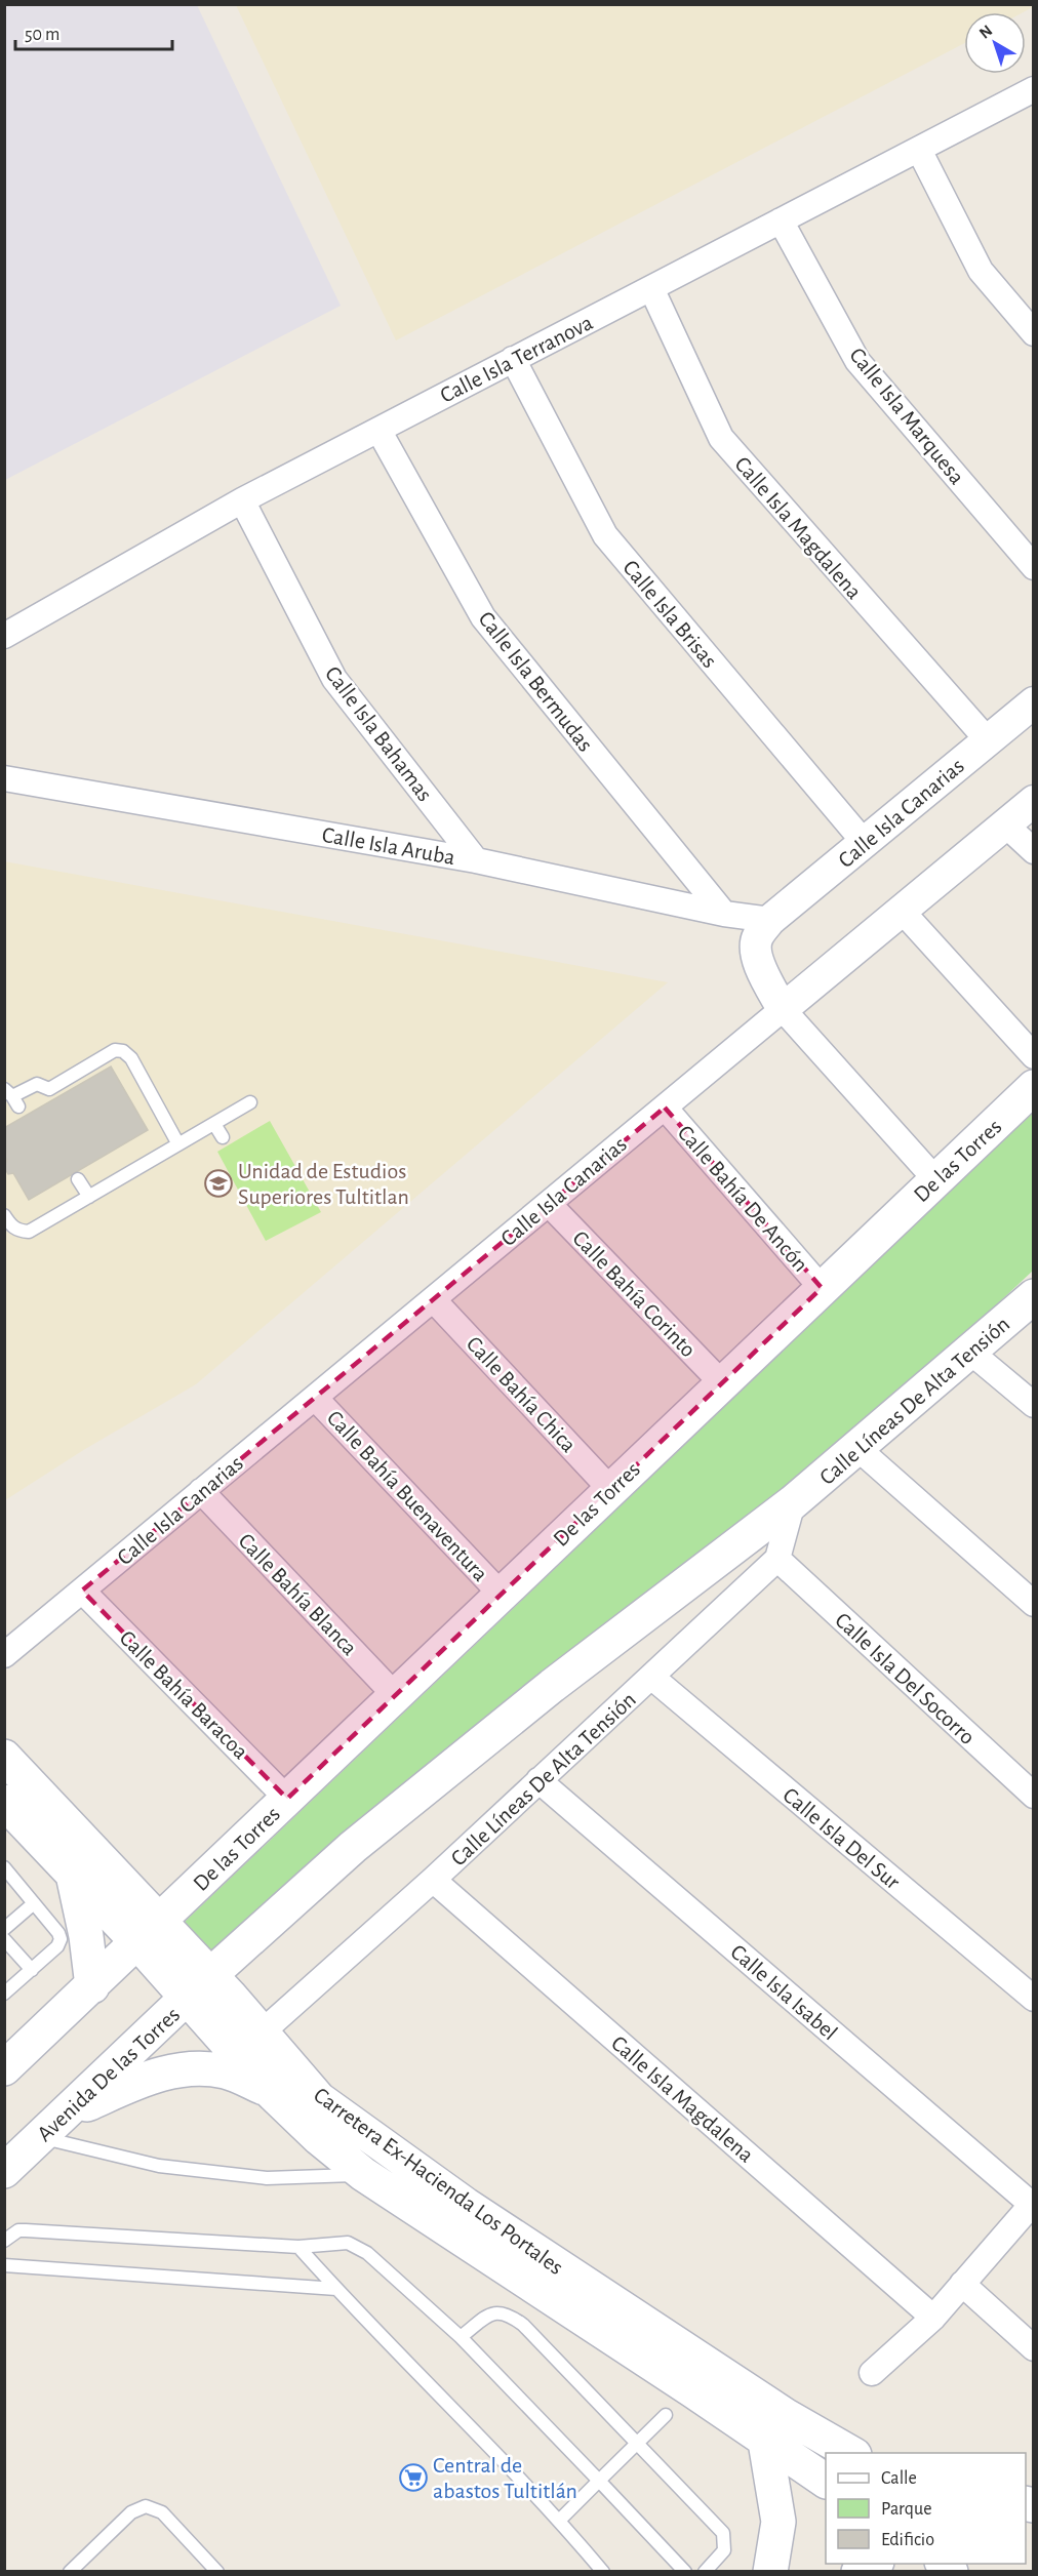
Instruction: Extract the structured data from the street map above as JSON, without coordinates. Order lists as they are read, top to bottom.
{
  "streets": {
    "main road": [
      "De las Torres",
      "Calle Líneas De Alta Tensión",
      "Avenida De las Torres",
      "Carretera Ex-Hacienda Los Portales"
    ],
    "street": [
      "Calle Isla Terranova",
      "Calle Isla Marquesa",
      "Calle Isla Magdalena",
      "Calle Isla Brisas",
      "Calle Isla Bermudas",
      "Calle Isla Bahamas",
      "Calle Isla Canarias",
      "Calle Isla Aruba",
      "Calle Bahía De Ancón",
      "Calle Bahía Corinto",
      "Calle Bahía Chica",
      "Calle Bahía Buenaventura",
      "Calle Bahía Blanca",
      "Calle Isla Del Socorro",
      "Calle Bahía Baracoa",
      "Calle Isla Del Sur",
      "Calle Isla Isabel"
    ]
  },
  "crossings": [
    ["Calle Isla Terranova", "Calle Isla Marquesa"],
    ["Calle Isla Terranova", "Calle Isla Magdalena"],
    ["Calle Isla Terranova", "Calle Isla Brisas"],
    ["Calle Isla Terranova", "Calle Isla Bermudas"],
    ["Calle Isla Terranova", "Calle Isla Bahamas"],
    ["Calle Isla Magdalena", "Calle Isla Canarias"],
    ["Calle Isla Magdalena", "Calle Líneas De Alta Tensión"],
    ["Calle Isla Brisas", "Calle Isla Canarias"],
    ["Calle Isla Bermudas", "Calle Isla Aruba"],
    ["Calle Isla Bahamas", "Calle Isla Aruba"],
    ["Calle Isla Canarias", "Calle Isla Aruba"],
    ["Calle Isla Canarias", "Calle Bahía De Ancón"],
    ["Calle Isla Canarias", "Calle Bahía Corinto"],
    ["Calle Isla Canarias", "Calle Bahía Chica"],
    ["Calle Isla Canarias", "Calle Bahía Buenaventura"],
    ["Calle Isla Canarias", "Calle Bahía Blanca"],
    ["Calle Isla Canarias", "Calle Bahía Baracoa"],
    ["De las Torres", "Calle Bahía De Ancón"],
    ["De las Torres", "Calle Bahía Corinto"],
    ["De las Torres", "Calle Bahía Chica"],
    ["De las Torres", "Calle Bahía Buenaventura"],
    ["De las Torres", "Calle Bahía Blanca"],
    ["De las Torres", "Calle Bahía Baracoa"],
    ["De las Torres", "Carretera Ex-Hacienda Los Portales"],
    ["Calle Líneas De Alta Tensión", "Calle Isla Del Socorro"],
    ["Calle Líneas De Alta Tensión", "Calle Isla Del Sur"],
    ["Calle Líneas De Alta Tensión", "Calle Isla Isabel"],
    ["Calle Líneas De Alta Tensión", "Avenida De las Torres"],
    ["Calle Líneas De Alta Tensión", "Carretera Ex-Hacienda Los Portales"],
    ["Avenida De las Torres", "Carretera Ex-Hacienda Los Portales"]
  ],
  "places": {
    "school or university": ["Unidad de Estudios Superiores Tultitlan"],
    "supermarket": ["Central de abastos Tultitlán"]
  },
  "legend": ["Calle", "Parque", "Edificio"],
  "scale_bar": "50 m",
  "north": "top left"
}
